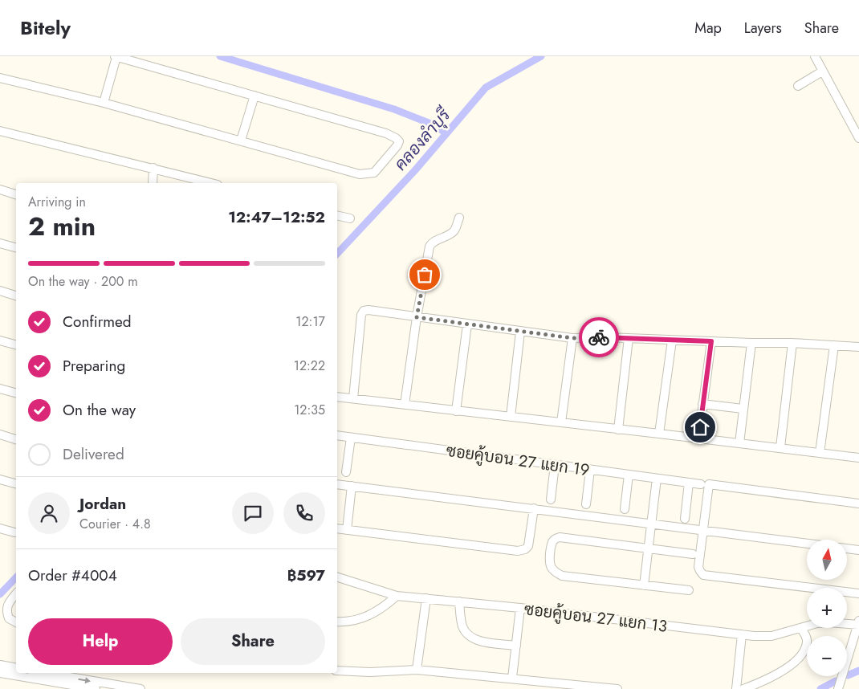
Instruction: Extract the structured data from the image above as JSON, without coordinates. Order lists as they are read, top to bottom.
{
  "streets": {
    "street": ["ซอยคู้บอน 27 แยก 19", "ซอยคู้บอน 27 แยก 13"]
  },
  "water": ["คลองลำบุรี"],
  "north": "top",
  "page": {
    "header": "Bitely",
    "nav": ["Map", "Layers", "Share"],
    "heading": ["2 min", "Arriving in", "12:47–12:52"],
    "panel": [
      "Jordan",
      "Courier · 4.8",
      "Order #4004",
      "฿597"
    ],
    "bar": "On the way · 200 m",
    "list": [
      ["Confirmed", "12:17"],
      ["Preparing", "12:22"],
      ["On the way", "12:35"],
      "Delivered"
    ],
    "map_buttons": ["+", "−"],
    "buttons": ["Help", "Share"]
  }
}
